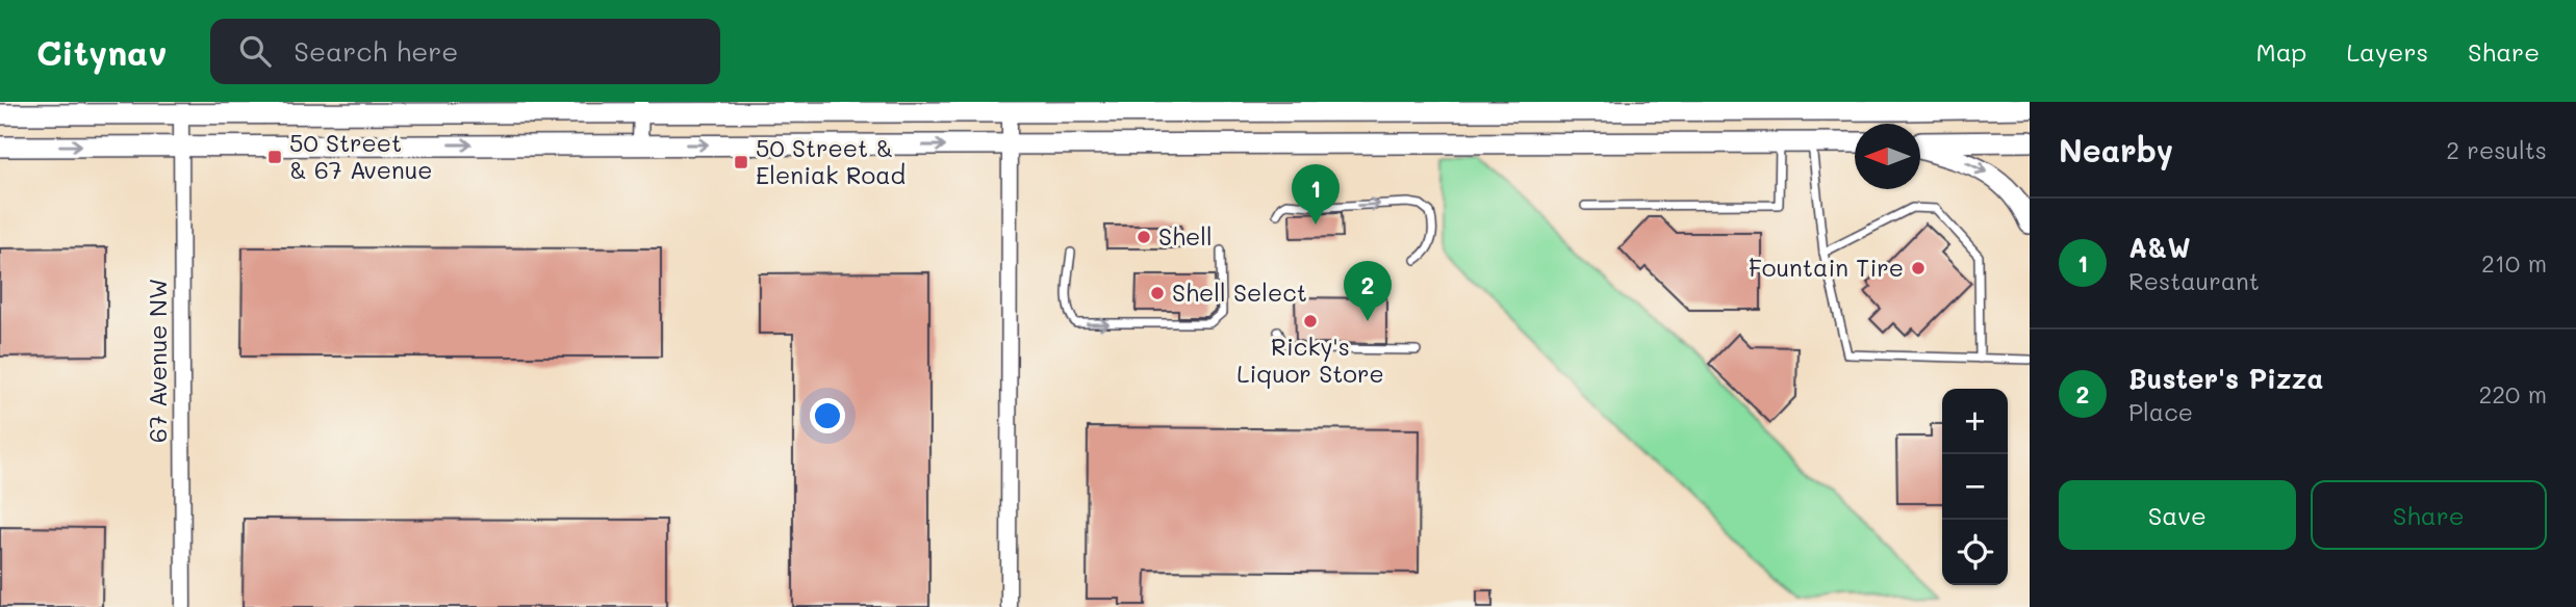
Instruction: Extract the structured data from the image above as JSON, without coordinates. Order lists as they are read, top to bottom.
{
  "streets": {
    "street": ["67 Avenue NW"]
  },
  "places": {
    "transit": ["50 Street & 67 Avenue", "50 Street & Eleniak Road"],
    "other": [
      "Shell",
      "Fountain Tire",
      "Shell Select",
      "Ricky's Liquor Store"
    ]
  },
  "north": "left",
  "page": {
    "header": "Citynav",
    "search": "Search here",
    "nav": ["Map", "Layers", "Share"],
    "heading": ["Nearby", "2 results"],
    "pins": ["1", "2"],
    "list": [
      {
        "mark": "1",
        "name": "A&W",
        "note": "Restaurant",
        "value": "210 m"
      },
      {
        "mark": "2",
        "name": "Buster's Pizza",
        "note": "Place",
        "value": "220 m"
      }
    ],
    "map_buttons": ["+", "−"],
    "buttons": ["Save", "Share"]
  }
}
